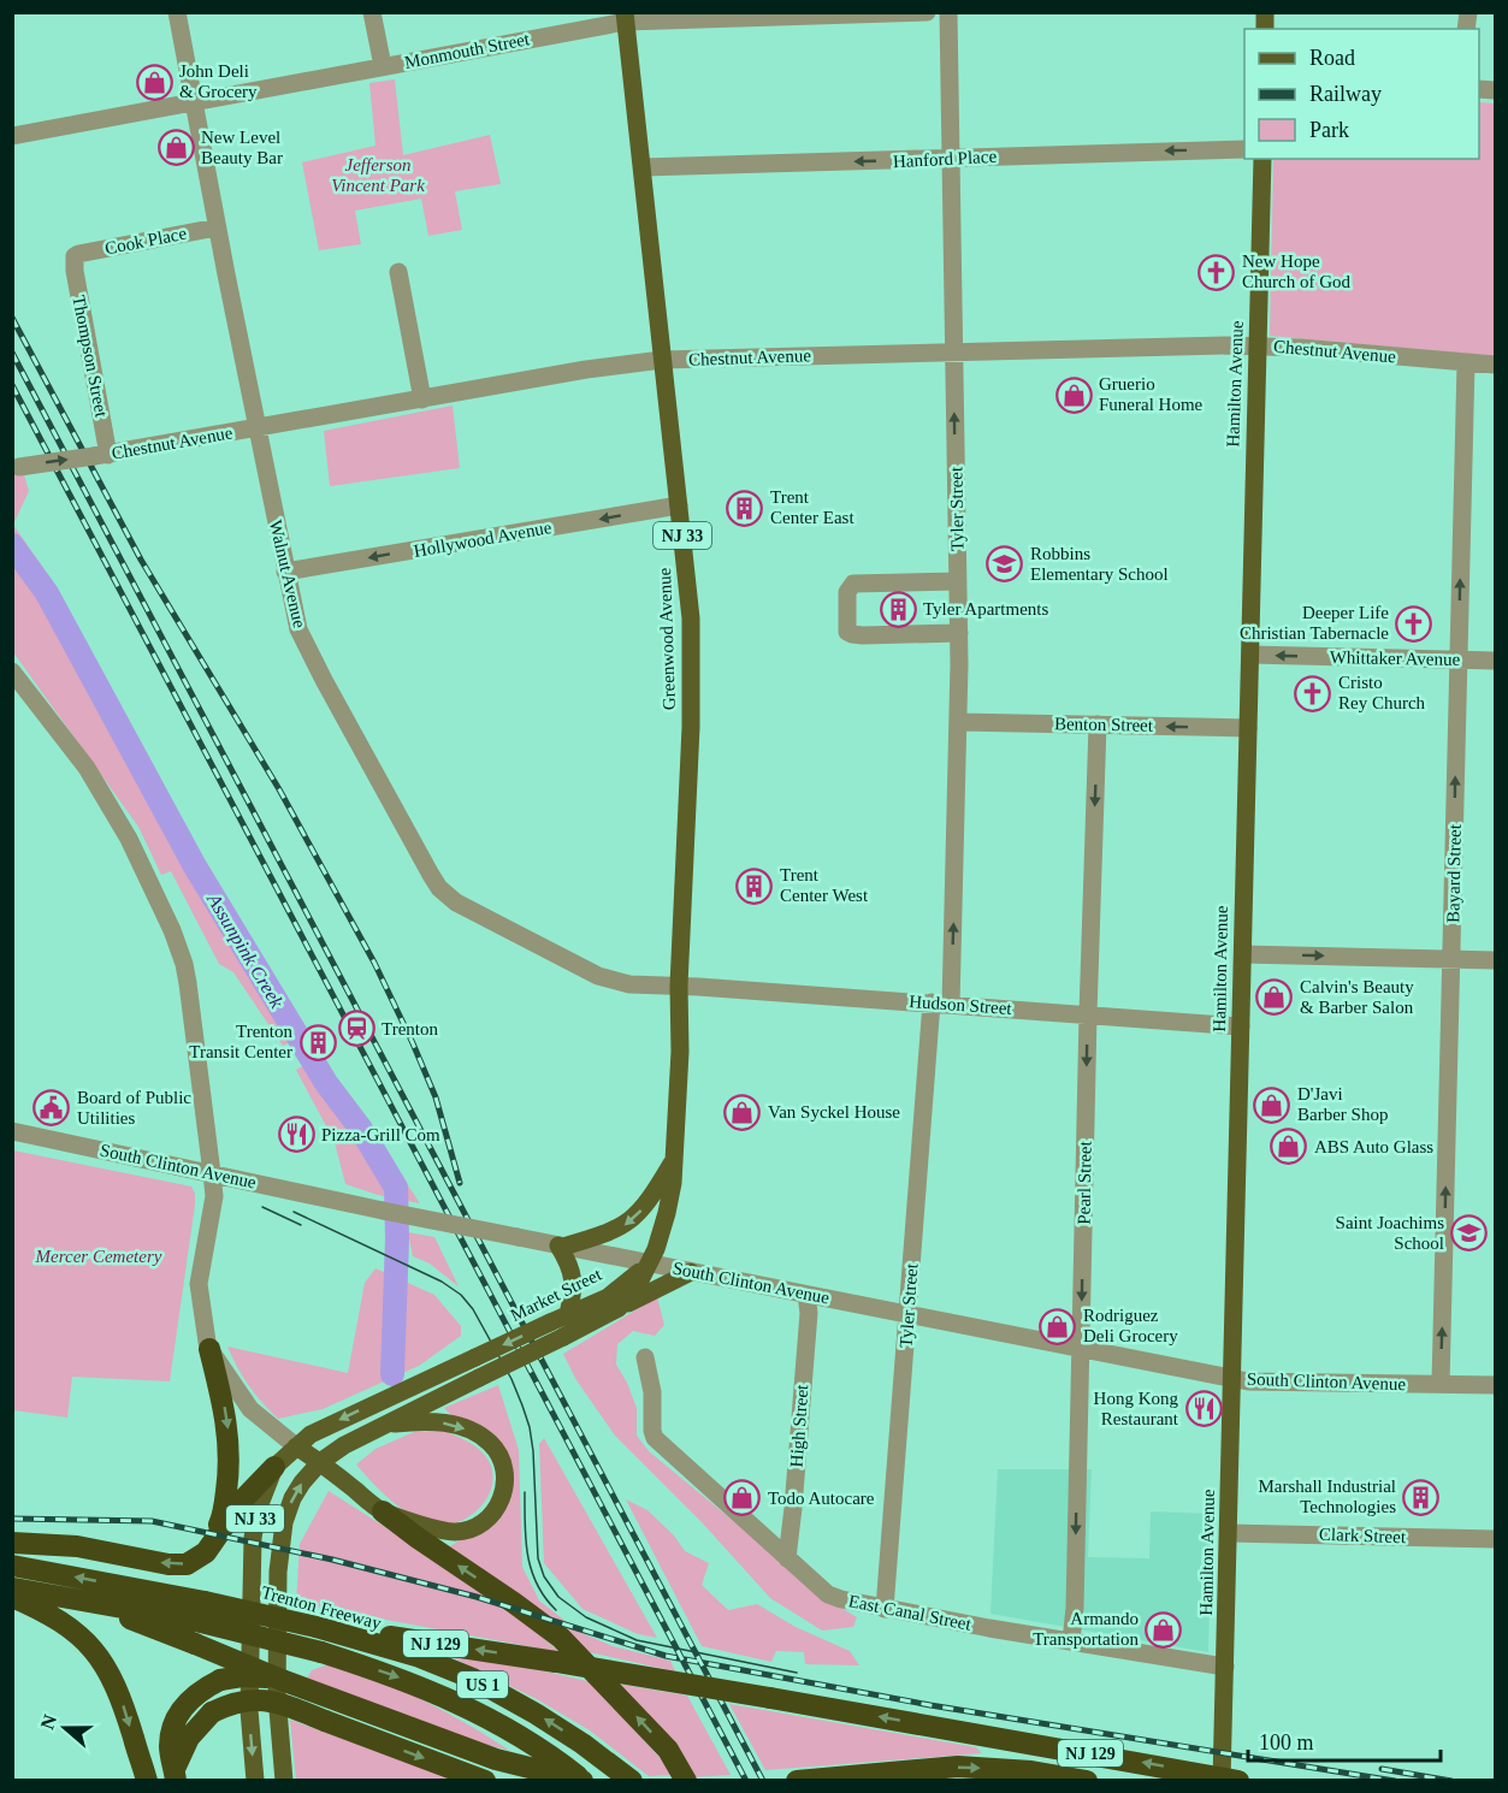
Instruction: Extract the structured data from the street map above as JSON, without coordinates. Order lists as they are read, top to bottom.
{
  "streets": {
    "highway": ["Trenton Freeway", "NJ 129", "US 1"],
    "main road": [
      "Hamilton Avenue",
      "NJ 33",
      "Greenwood Avenue",
      "Market Street"
    ],
    "street": [
      "Monmouth Street",
      "Hanford Place",
      "Cook Place",
      "Chestnut Avenue",
      "Thompson Street",
      "Tyler Street",
      "Hollywood Avenue",
      "Walnut Avenue",
      "Whittaker Avenue",
      "Benton Street",
      "Bayard Street",
      "Hudson Street",
      "South Clinton Avenue",
      "Pearl Street",
      "High Street",
      "Clark Street",
      "East Canal Street"
    ]
  },
  "crossings": [
    ["Monmouth Street", "Walnut Avenue"],
    ["Monmouth Street", "Greenwood Avenue"],
    ["Hanford Place", "Tyler Street"],
    ["Hanford Place", "Greenwood Avenue"],
    ["Cook Place", "Thompson Street"],
    ["Cook Place", "Walnut Avenue"],
    ["Chestnut Avenue", "Thompson Street"],
    ["Chestnut Avenue", "Hamilton Avenue"],
    ["Chestnut Avenue", "Tyler Street"],
    ["Chestnut Avenue", "Walnut Avenue"],
    ["Chestnut Avenue", "Greenwood Avenue"],
    ["Chestnut Avenue", "Bayard Street"],
    ["Hamilton Avenue", "Whittaker Avenue"],
    ["Hamilton Avenue", "Benton Street"],
    ["Hamilton Avenue", "Hudson Street"],
    ["Hamilton Avenue", "South Clinton Avenue"],
    ["Hamilton Avenue", "Clark Street"],
    ["Hamilton Avenue", "East Canal Street"],
    ["Hamilton Avenue", "NJ 129"],
    ["Tyler Street", "Benton Street"],
    ["Tyler Street", "Hudson Street"],
    ["Tyler Street", "South Clinton Avenue"],
    ["Tyler Street", "East Canal Street"],
    ["NJ 33", "Greenwood Avenue"],
    ["NJ 33", "South Clinton Avenue"],
    ["NJ 33", "Market Street"],
    ["Hollywood Avenue", "Walnut Avenue"],
    ["Hollywood Avenue", "Greenwood Avenue"],
    ["Walnut Avenue", "Greenwood Avenue"],
    ["Walnut Avenue", "Hudson Street"],
    ["Greenwood Avenue", "Hudson Street"],
    ["Greenwood Avenue", "South Clinton Avenue"],
    ["Greenwood Avenue", "Market Street"],
    ["Whittaker Avenue", "Bayard Street"],
    ["Benton Street", "Pearl Street"],
    ["Bayard Street", "South Clinton Avenue"],
    ["Hudson Street", "Pearl Street"],
    ["South Clinton Avenue", "Pearl Street"],
    ["South Clinton Avenue", "Market Street"],
    ["South Clinton Avenue", "High Street"],
    ["Pearl Street", "East Canal Street"],
    ["High Street", "East Canal Street"],
    ["Trenton Freeway", "NJ 129"]
  ],
  "one_way": [
    "Hanford Place",
    "Hollywood Avenue",
    "Whittaker Avenue",
    "Benton Street",
    "Bayard Street",
    "Pearl Street",
    "Market Street"
  ],
  "water": ["Assunpink Creek"],
  "parks": ["Jefferson Vincent Park", "Mercer Cemetery"],
  "places": {
    "shop": [
      "John Deli & Grocery",
      "New Level Beauty Bar",
      "Gruerio Funeral Home",
      "Calvin's Beauty & Barber Salon",
      "D'Javi Barber Shop",
      "Van Syckel House",
      "ABS Auto Glass",
      "Rodriguez Deli Grocery",
      "Todo Autocare",
      "Armando Transportation"
    ],
    "church": ["New Hope Church of God", "Deeper Life Christian Tabernacle", "Cristo Rey Church"],
    "building": [
      "Trent Center East",
      "Tyler Apartments",
      "Trent Center West",
      "Trenton Transit Center",
      "Marshall Industrial Technologies"
    ],
    "school or university": ["Robbins Elementary School", "Saint Joachims School"],
    "station": ["Trenton"],
    "public building": ["Board of Public Utilities"],
    "restaurant": ["Pizza-Grill Com", "Hong Kong Restaurant"]
  },
  "legend": ["Road", "Railway", "Park"],
  "scale_bar": "100 m",
  "north": "left"
}
